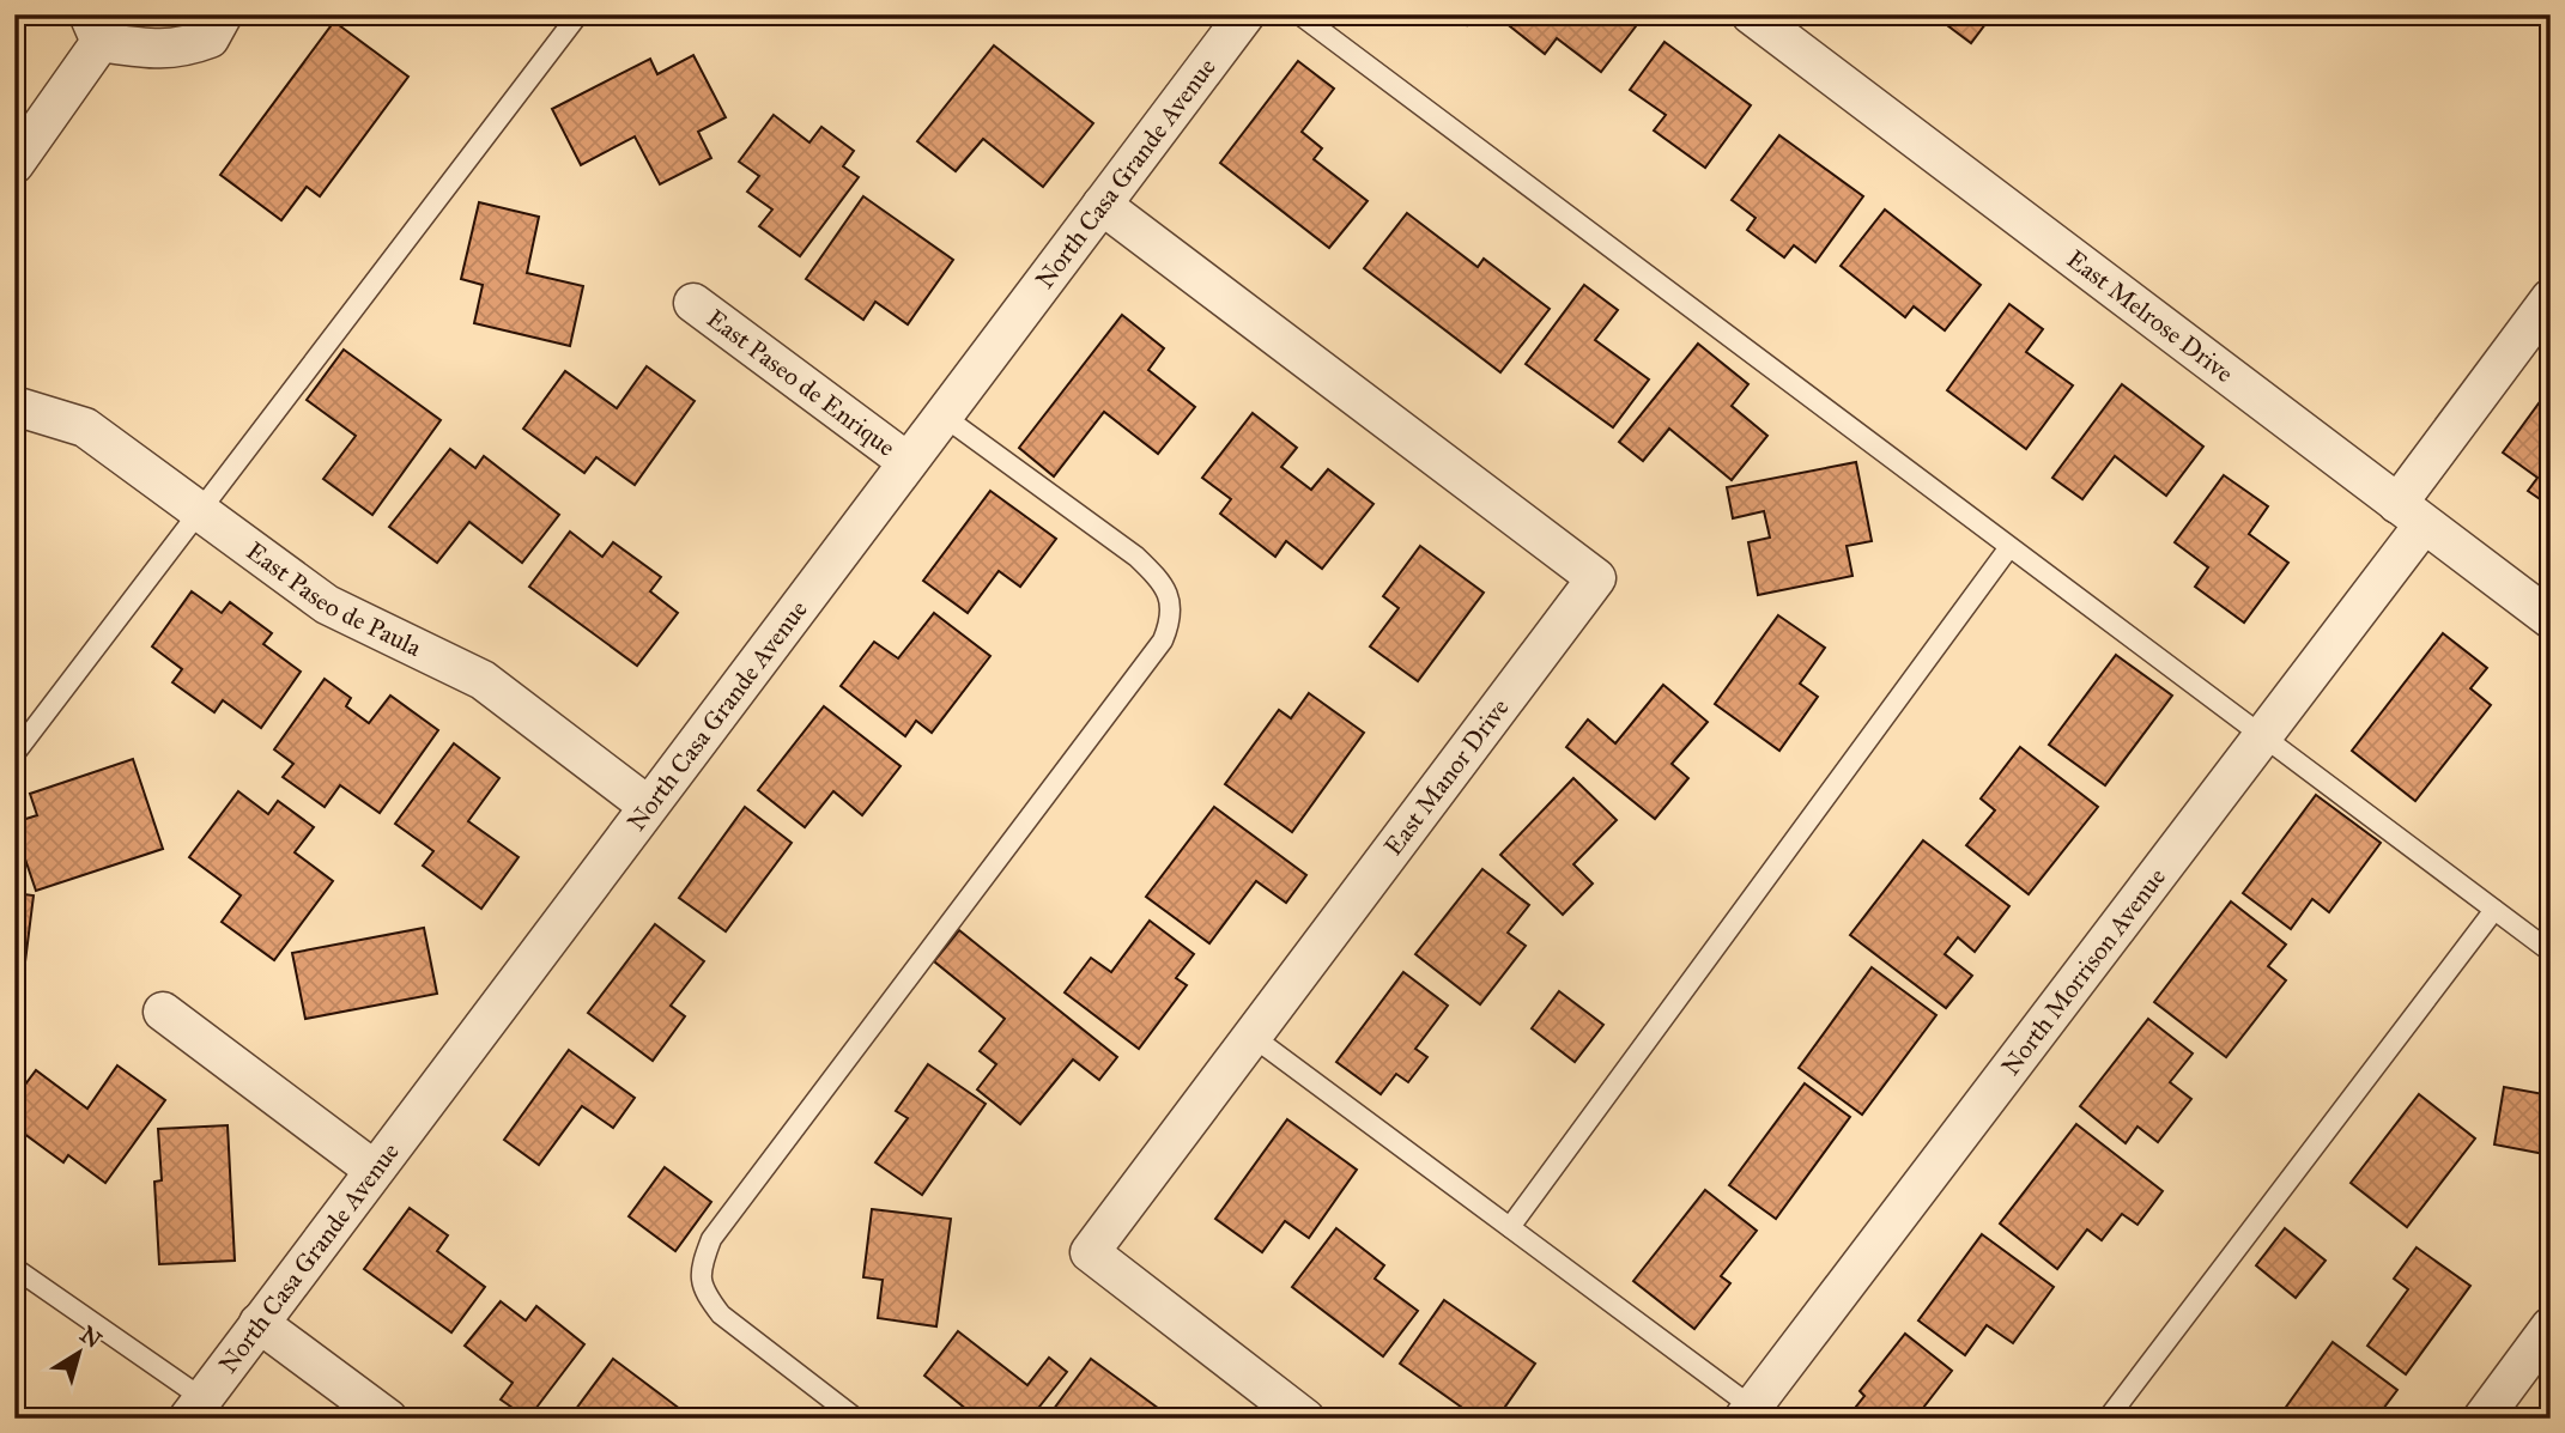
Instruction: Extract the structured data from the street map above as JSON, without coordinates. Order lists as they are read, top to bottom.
{
  "streets": {
    "street": [
      "North Casa Grande Avenue",
      "East Melrose Drive",
      "East Paseo de Enrique",
      "East Paseo de Paula",
      "East Manor Drive",
      "North Morrison Avenue"
    ]
  },
  "crossings": [
    ["North Casa Grande Avenue", "East Paseo de Enrique"],
    ["North Casa Grande Avenue", "East Paseo de Paula"],
    ["North Casa Grande Avenue", "East Manor Drive"],
    ["East Melrose Drive", "North Morrison Avenue"]
  ],
  "north": "top right"
}
